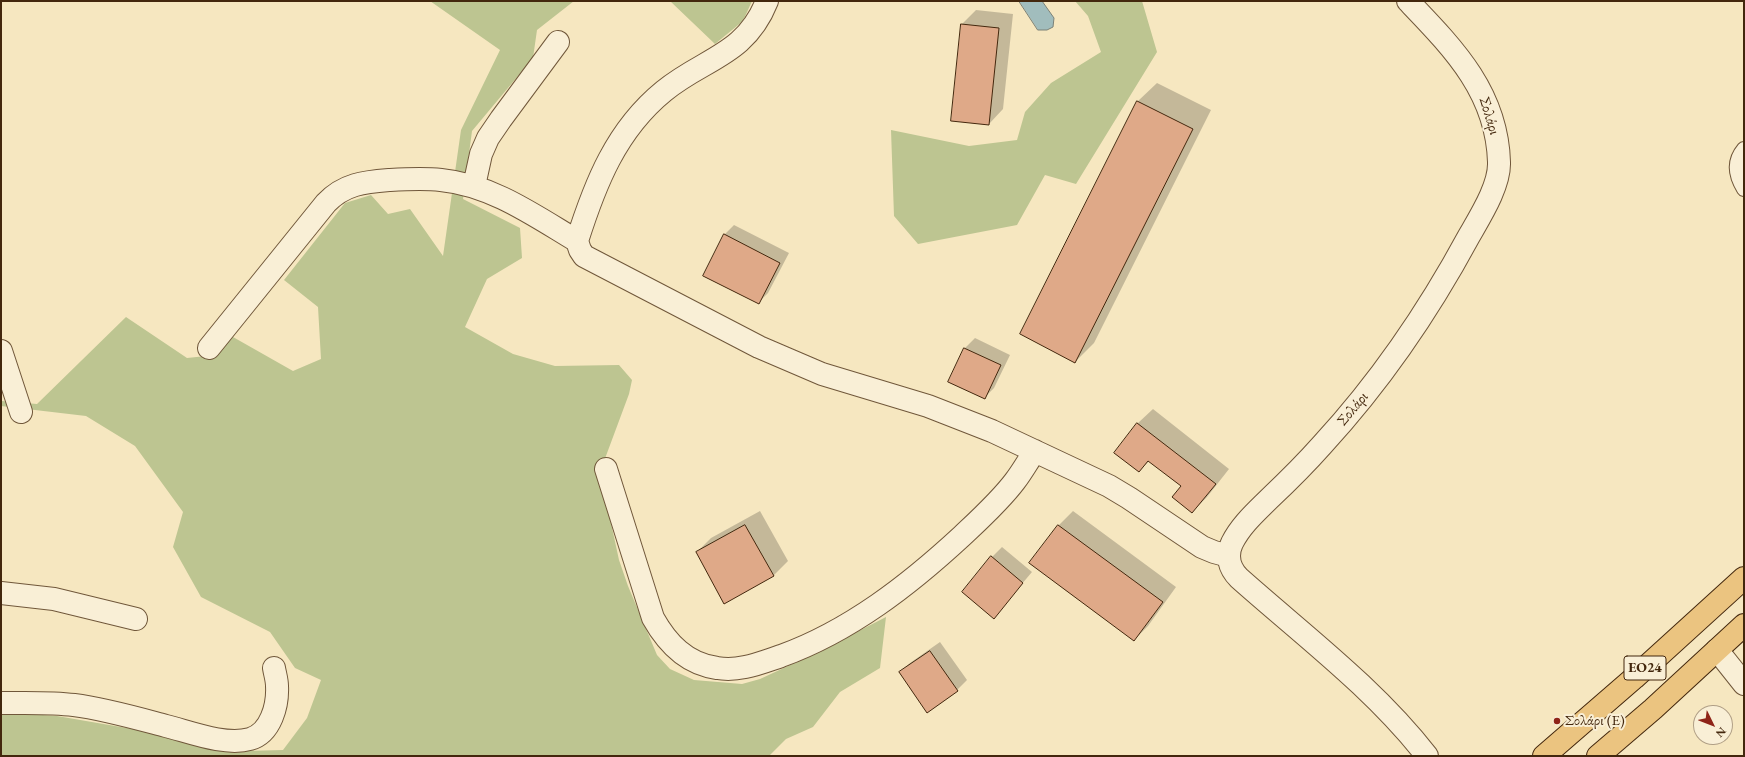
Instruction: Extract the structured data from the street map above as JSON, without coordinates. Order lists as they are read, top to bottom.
{
  "streets": {
    "main road": ["ΕΟ24"],
    "street": ["Σολάρι"]
  },
  "places": ["Σολάρι (E)"],
  "north": "bottom right"
}
